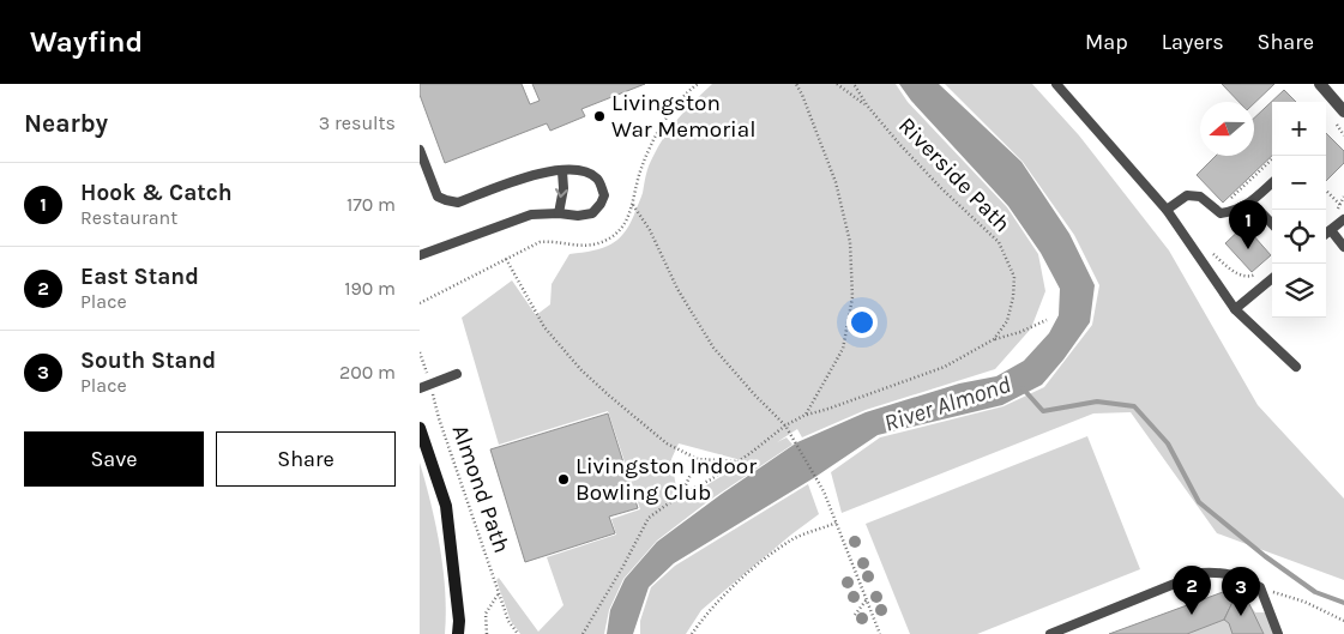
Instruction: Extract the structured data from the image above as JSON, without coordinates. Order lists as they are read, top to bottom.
{
  "streets": {
    "path": ["Riverside Path", "Almond Path"]
  },
  "water": ["River Almond"],
  "places": ["Livingston War Memorial", "Livingston Indoor Bowling Club"],
  "north": "left",
  "page": {
    "header": "Wayfind",
    "nav": ["Map", "Layers", "Share"],
    "heading": ["Nearby", "3 results"],
    "map_buttons": ["+", "−"],
    "list": [
      {
        "mark": "1",
        "name": "Hook & Catch",
        "note": "Restaurant",
        "value": "170 m"
      },
      {
        "mark": "2",
        "name": "East Stand",
        "note": "Place",
        "value": "190 m"
      },
      {
        "mark": "3",
        "name": "South Stand",
        "note": "Place",
        "value": "200 m"
      }
    ],
    "pins": ["1", "2", "3"],
    "buttons": ["Save", "Share"]
  }
}
